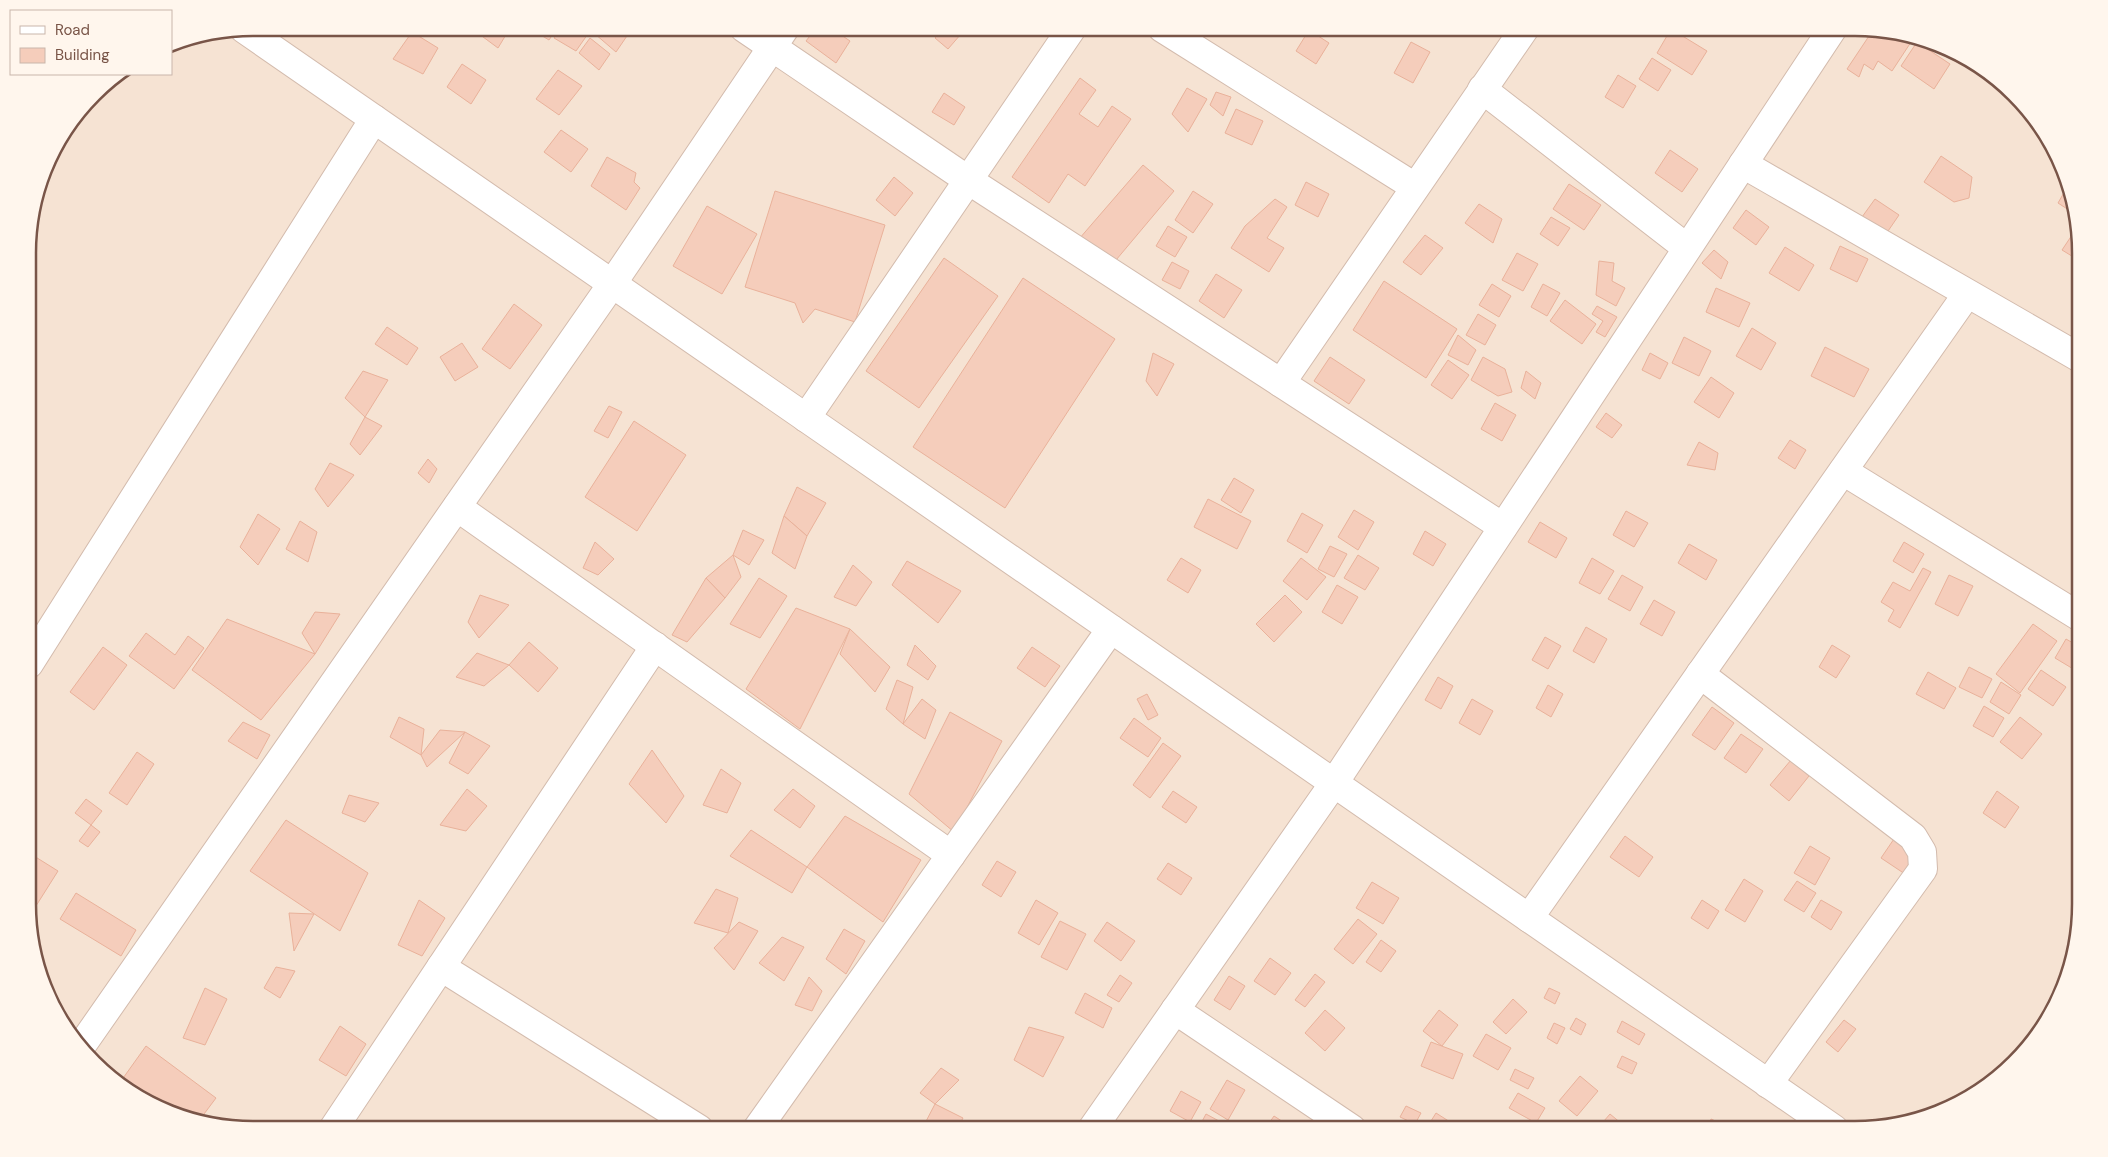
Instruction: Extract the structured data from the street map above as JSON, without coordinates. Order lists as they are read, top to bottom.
{
  "legend": ["Road", "Building"]
}
